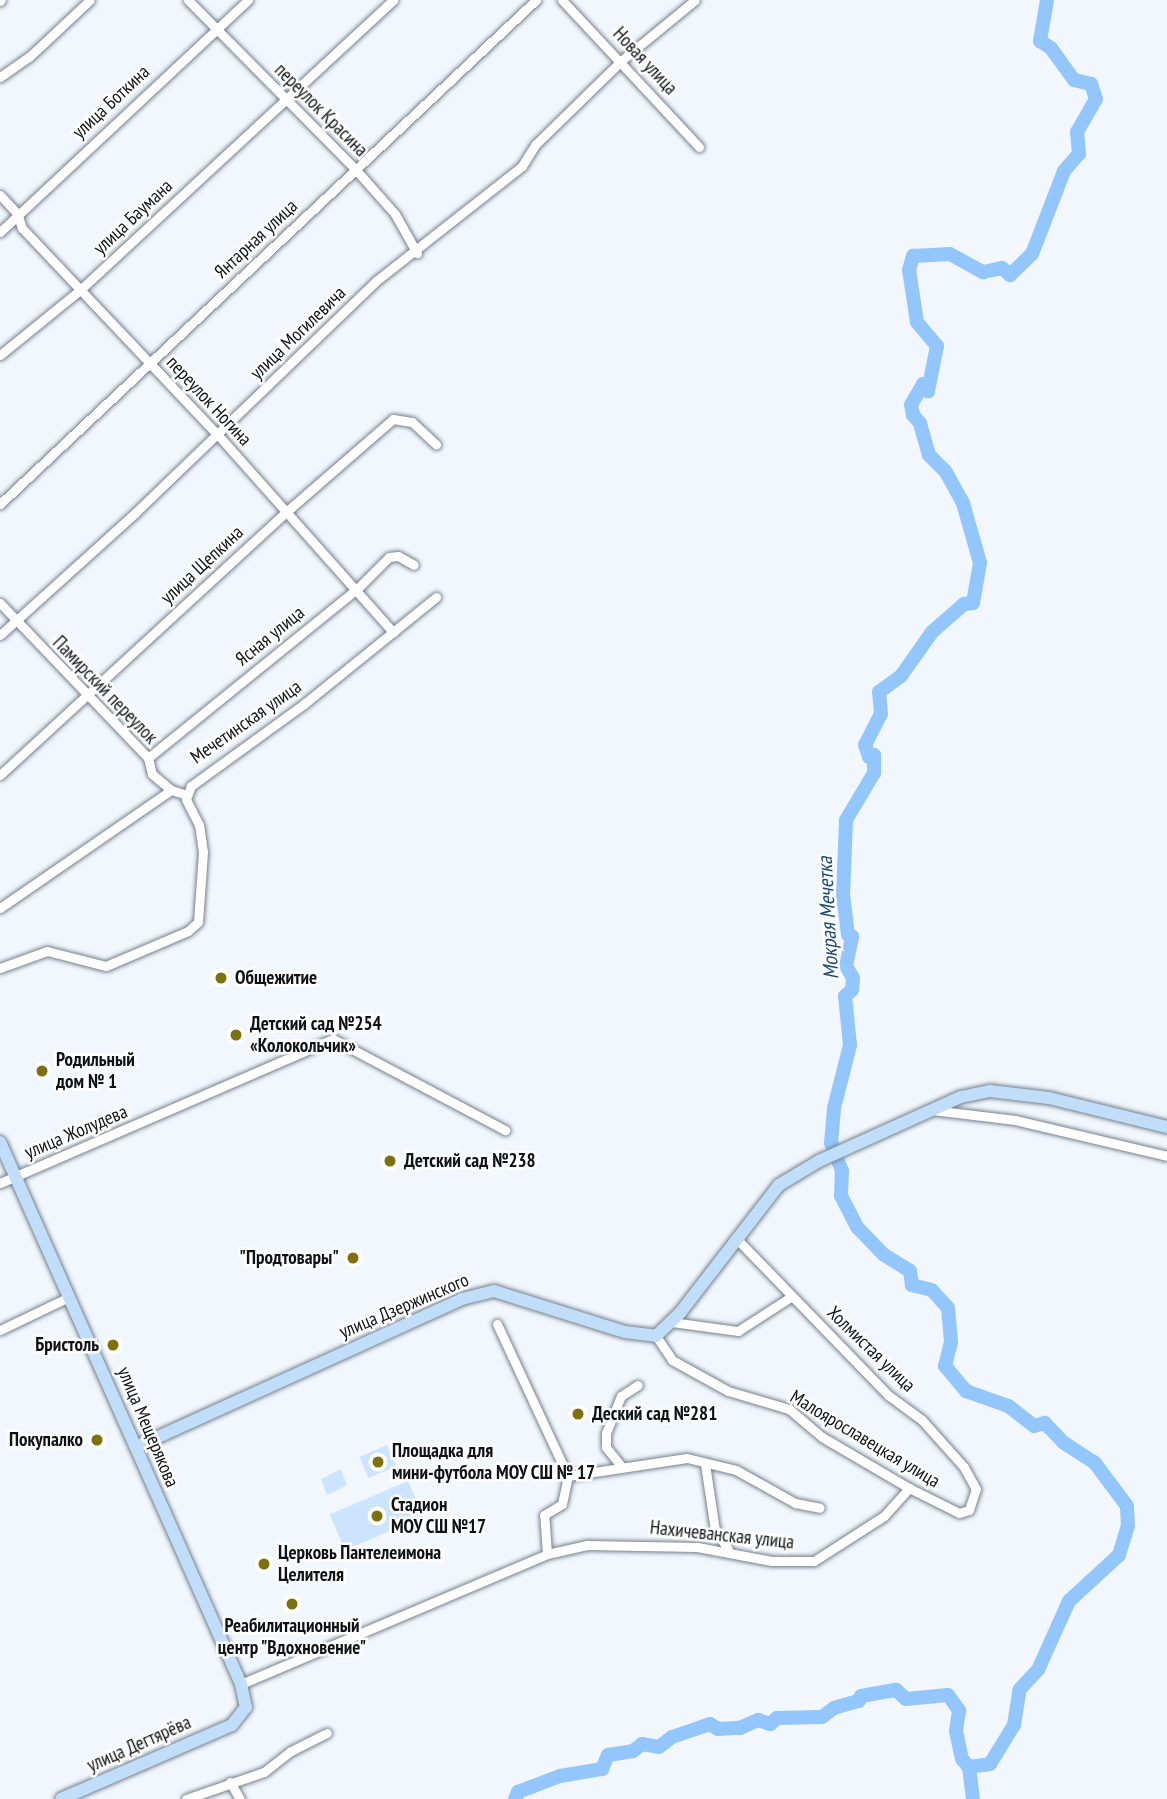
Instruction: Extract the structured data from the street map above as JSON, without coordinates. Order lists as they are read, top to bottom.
{
  "streets": {
    "street": [
      "Новая улица",
      "улица Боткина",
      "переулок Красина",
      "улица Баумана",
      "Янтарная улица",
      "улица Могилевича",
      "переулок Ногина",
      "улица Щепкина",
      "Ясная улица",
      "Памирский переулок",
      "Мечетинская улица",
      "улица Жолудева",
      "улица Дзержинского",
      "Холмистая улица",
      "улица Мещерякова",
      "Малоярославецкая улица",
      "Нахичеванская улица",
      "улица Дегтярёва"
    ]
  },
  "crossings": [
    ["Новая улица", "улица Могилевича"],
    ["улица Боткина", "переулок Красина"],
    ["улица Боткина", "переулок Ногина"],
    ["переулок Красина", "улица Баумана"],
    ["переулок Красина", "Янтарная улица"],
    ["переулок Красина", "улица Могилевича"],
    ["улица Баумана", "переулок Ногина"],
    ["Янтарная улица", "переулок Ногина"],
    ["улица Могилевича", "переулок Ногина"],
    ["улица Могилевича", "Памирский переулок"],
    ["переулок Ногина", "улица Щепкина"],
    ["переулок Ногина", "Ясная улица"],
    ["переулок Ногина", "Мечетинская улица"],
    ["улица Щепкина", "Памирский переулок"],
    ["Ясная улица", "Памирский переулок"],
    ["улица Жолудева", "улица Мещерякова"],
    ["улица Дзержинского", "улица Мещерякова"],
    ["улица Дзержинского", "Малоярославецкая улица"],
    ["Холмистая улица", "Малоярославецкая улица"],
    ["улица Мещерякова", "улица Дегтярёва"],
    ["Малоярославецкая улица", "Нахичеванская улица"]
  ],
  "water": ["Мокрая Мечетка"],
  "places": [
    "Общежитие",
    "Детский сад №254 «Колокольчик»",
    "Родильный дом № 1",
    "Детский сад №238",
    "\"Продтовары\"",
    "Бристоль",
    "Деский сад №281",
    "Покупалко",
    "Площадка для мини-футбола МОУ СШ № 17",
    "Стадион МОУ СШ №17",
    "Церковь Пантелеимона Целителя",
    "Реабилитационный центр \"Вдохновение\""
  ]
}
